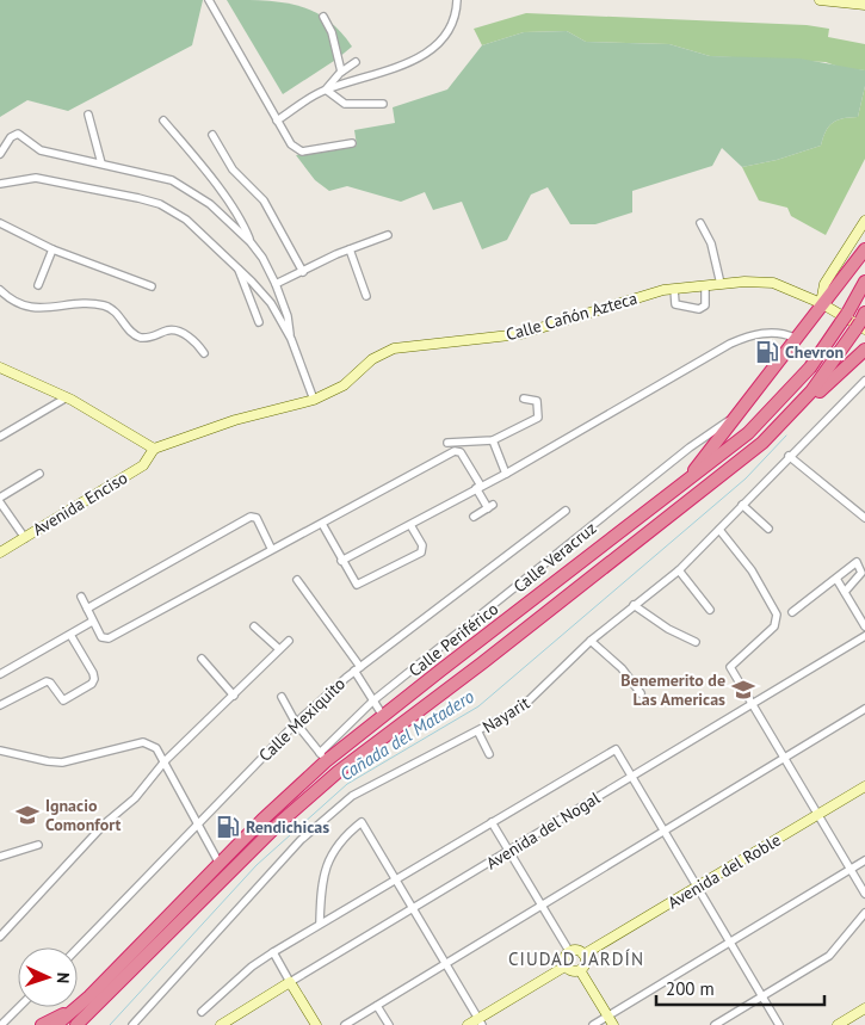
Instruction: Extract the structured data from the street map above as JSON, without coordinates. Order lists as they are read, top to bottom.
{
  "streets": {
    "highway": ["Calle Periférico"],
    "main road": [
      "Calle Cañón Azteca",
      "Avenida Enciso",
      "Avenida del Nogal",
      "Avenida del Roble"
    ],
    "street": ["Calle Veracruz", "Nayarit", "Calle Mexiquito"]
  },
  "crossings": [
    ["Calle Cañón Azteca", "Avenida Enciso"],
    ["Calle Veracruz", "Calle Periférico"]
  ],
  "districts": ["CIUDAD JARDÍN"],
  "water": ["Cañada del Matadero"],
  "places": {
    "fuel station": ["Chevron", "Rendichicas"],
    "school or university": ["Benemerito de Las Americas", "Ignacio Comonfort"]
  },
  "scale_bar": "200 m",
  "north": "right"
}
